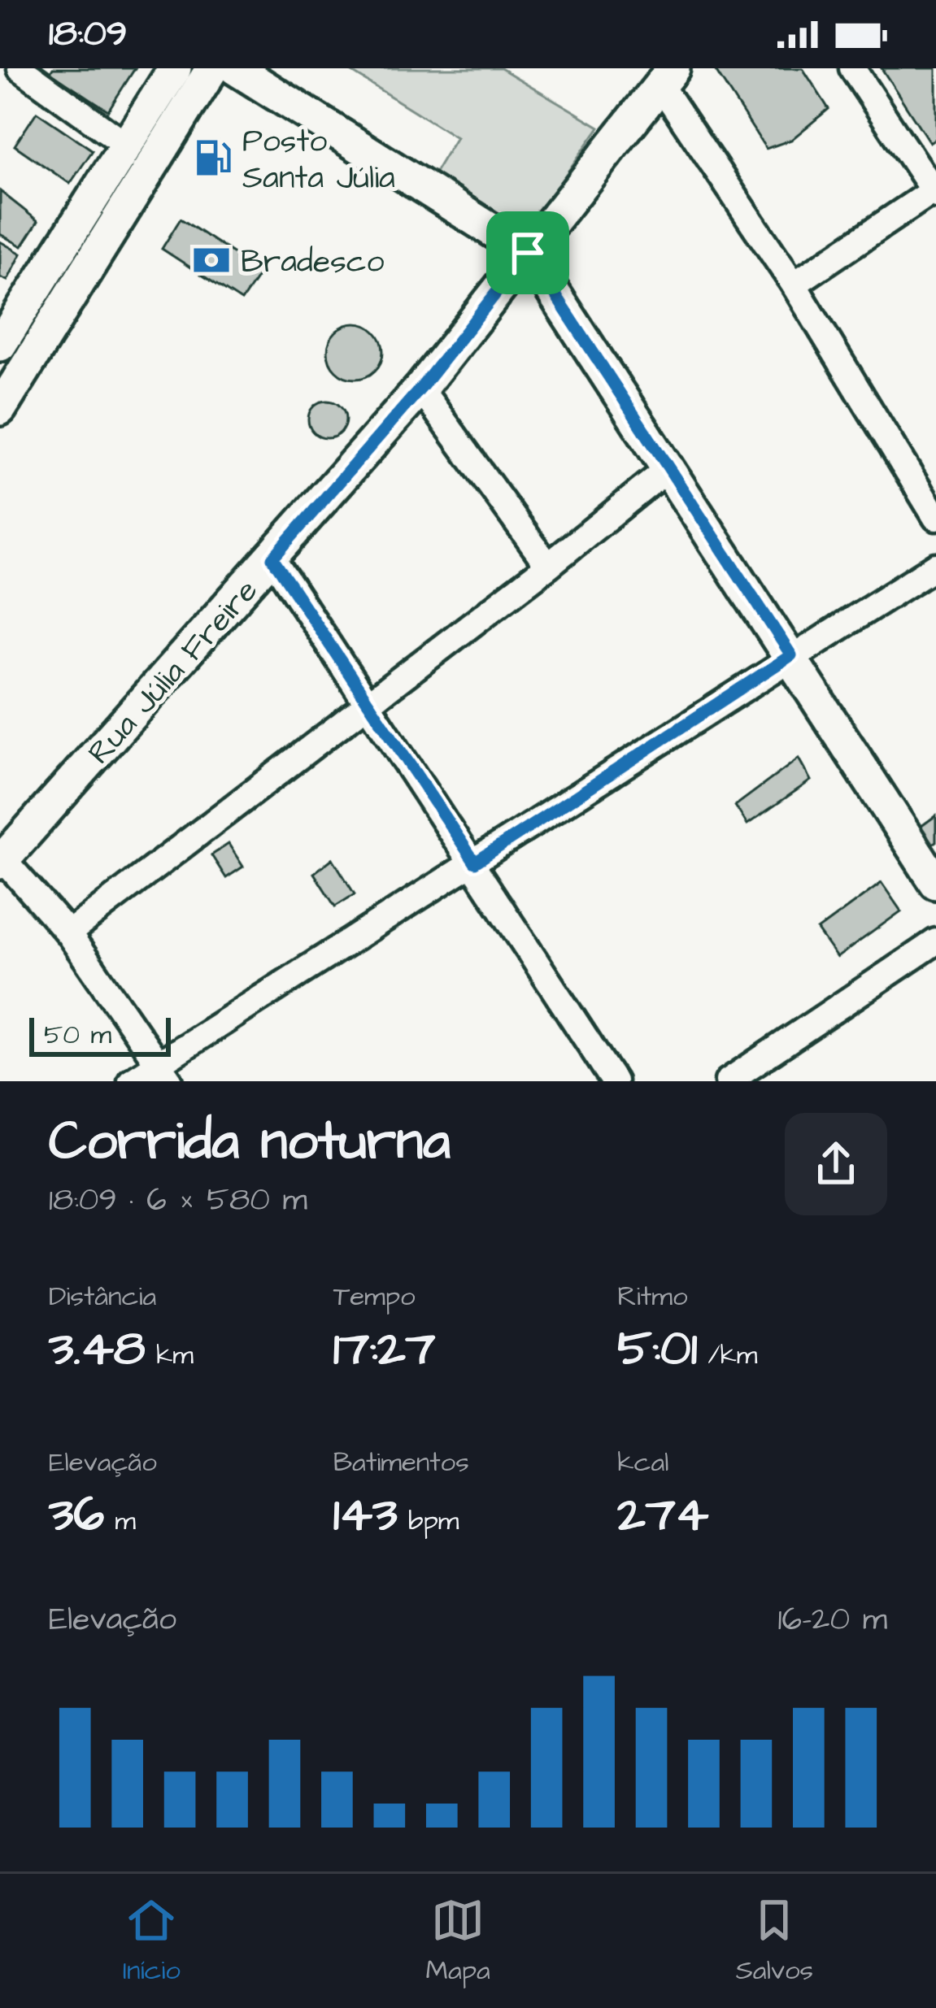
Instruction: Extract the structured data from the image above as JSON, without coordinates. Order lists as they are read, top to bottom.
{
  "streets": {
    "main road": ["Rua Júlia Freire"]
  },
  "places": {
    "fuel station": ["Posto Santa Júlia"],
    "bank": ["Bradesco"]
  },
  "scale_bar": "50 m",
  "page": {
    "status": "18:09",
    "scale": "50 m",
    "heading": ["Corrida noturna", "18:09 · 6 × 580 m"],
    "stats": [
      ["Distância", "3.48 km"],
      ["Tempo", "17:27"],
      ["Ritmo", "5:01 /km"],
      ["Elevação", "36 m"],
      ["Batimentos", "143 bpm"],
      ["kcal", "274"]
    ],
    "chart": ["Elevação", "16–20 m"],
    "tabs": ["Início", "Mapa", "Salvos"]
  }
}
